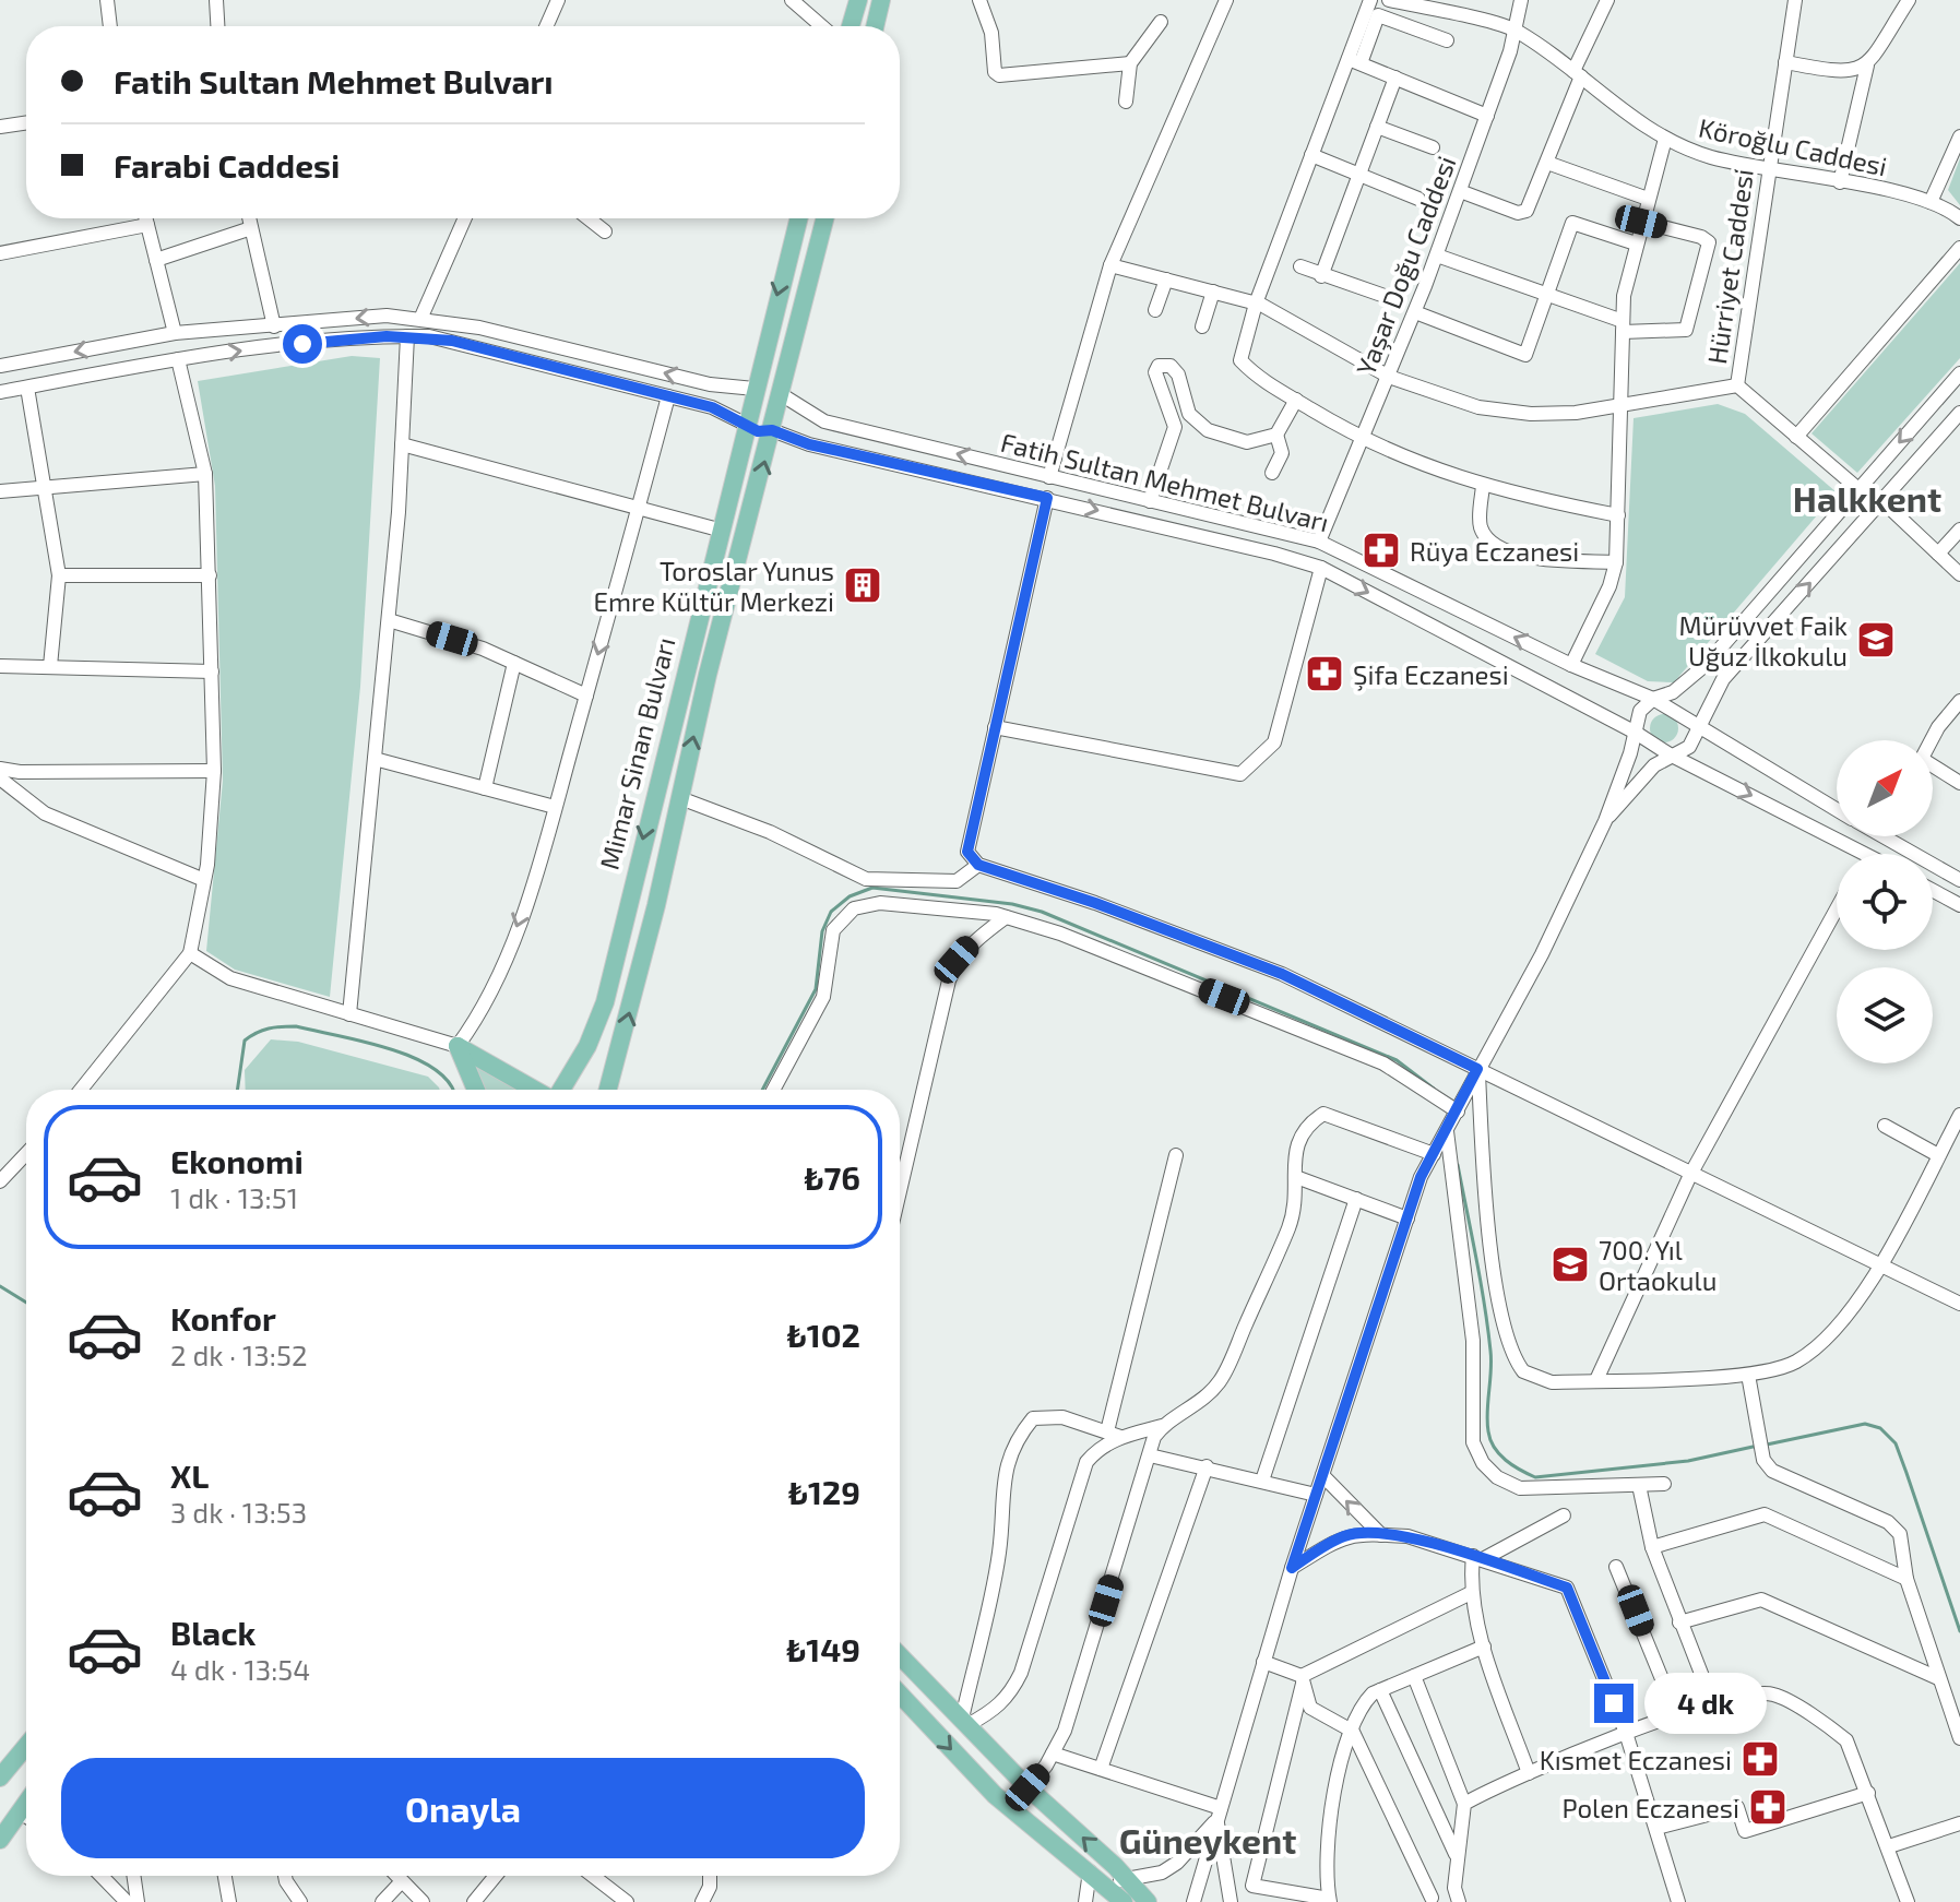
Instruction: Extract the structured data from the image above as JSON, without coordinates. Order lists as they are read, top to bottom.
{
  "streets": {
    "main road": ["Mimar Sinan Bulvarı"],
    "street": [
      "Köroğlu Caddesi",
      "Yaşar Doğu Caddesi",
      "Hürriyet Caddesi",
      "Fatih Sultan Mehmet Bulvarı"
    ]
  },
  "crossings": [
    ["Köroğlu Caddesi", "Yaşar Doğu Caddesi"],
    ["Köroğlu Caddesi", "Hürriyet Caddesi"],
    ["Yaşar Doğu Caddesi", "Fatih Sultan Mehmet Bulvarı"],
    ["Fatih Sultan Mehmet Bulvarı", "Mimar Sinan Bulvarı"]
  ],
  "districts": ["Halkkent", "Güneykent"],
  "places": {
    "pharmacy": [
      "Rüya Eczanesi",
      "Şifa Eczanesi",
      "Kısmet Eczanesi",
      "Polen Eczanesi"
    ],
    "building": ["Toroslar Yunus Emre Kültür Merkezi"],
    "school or university": ["Mürüvvet Faik Uğuz İlkokulu", "700. Yıl Ortaokulu"]
  },
  "north": "top right",
  "page": {
    "banner": ["Fatih Sultan Mehmet Bulvarı", "Farabi Caddesi"],
    "list": [
      {
        "name": "Ekonomi",
        "note": "1 dk · 13:51",
        "value": "₺76"
      },
      {
        "name": "Konfor",
        "note": "2 dk · 13:52",
        "value": "₺102"
      },
      {
        "name": "XL",
        "note": "3 dk · 13:53",
        "value": "₺129"
      },
      {
        "name": "Black",
        "note": "4 dk · 13:54",
        "value": "₺149"
      }
    ],
    "bubble": "4 dk",
    "buttons": "Onayla"
  }
}
